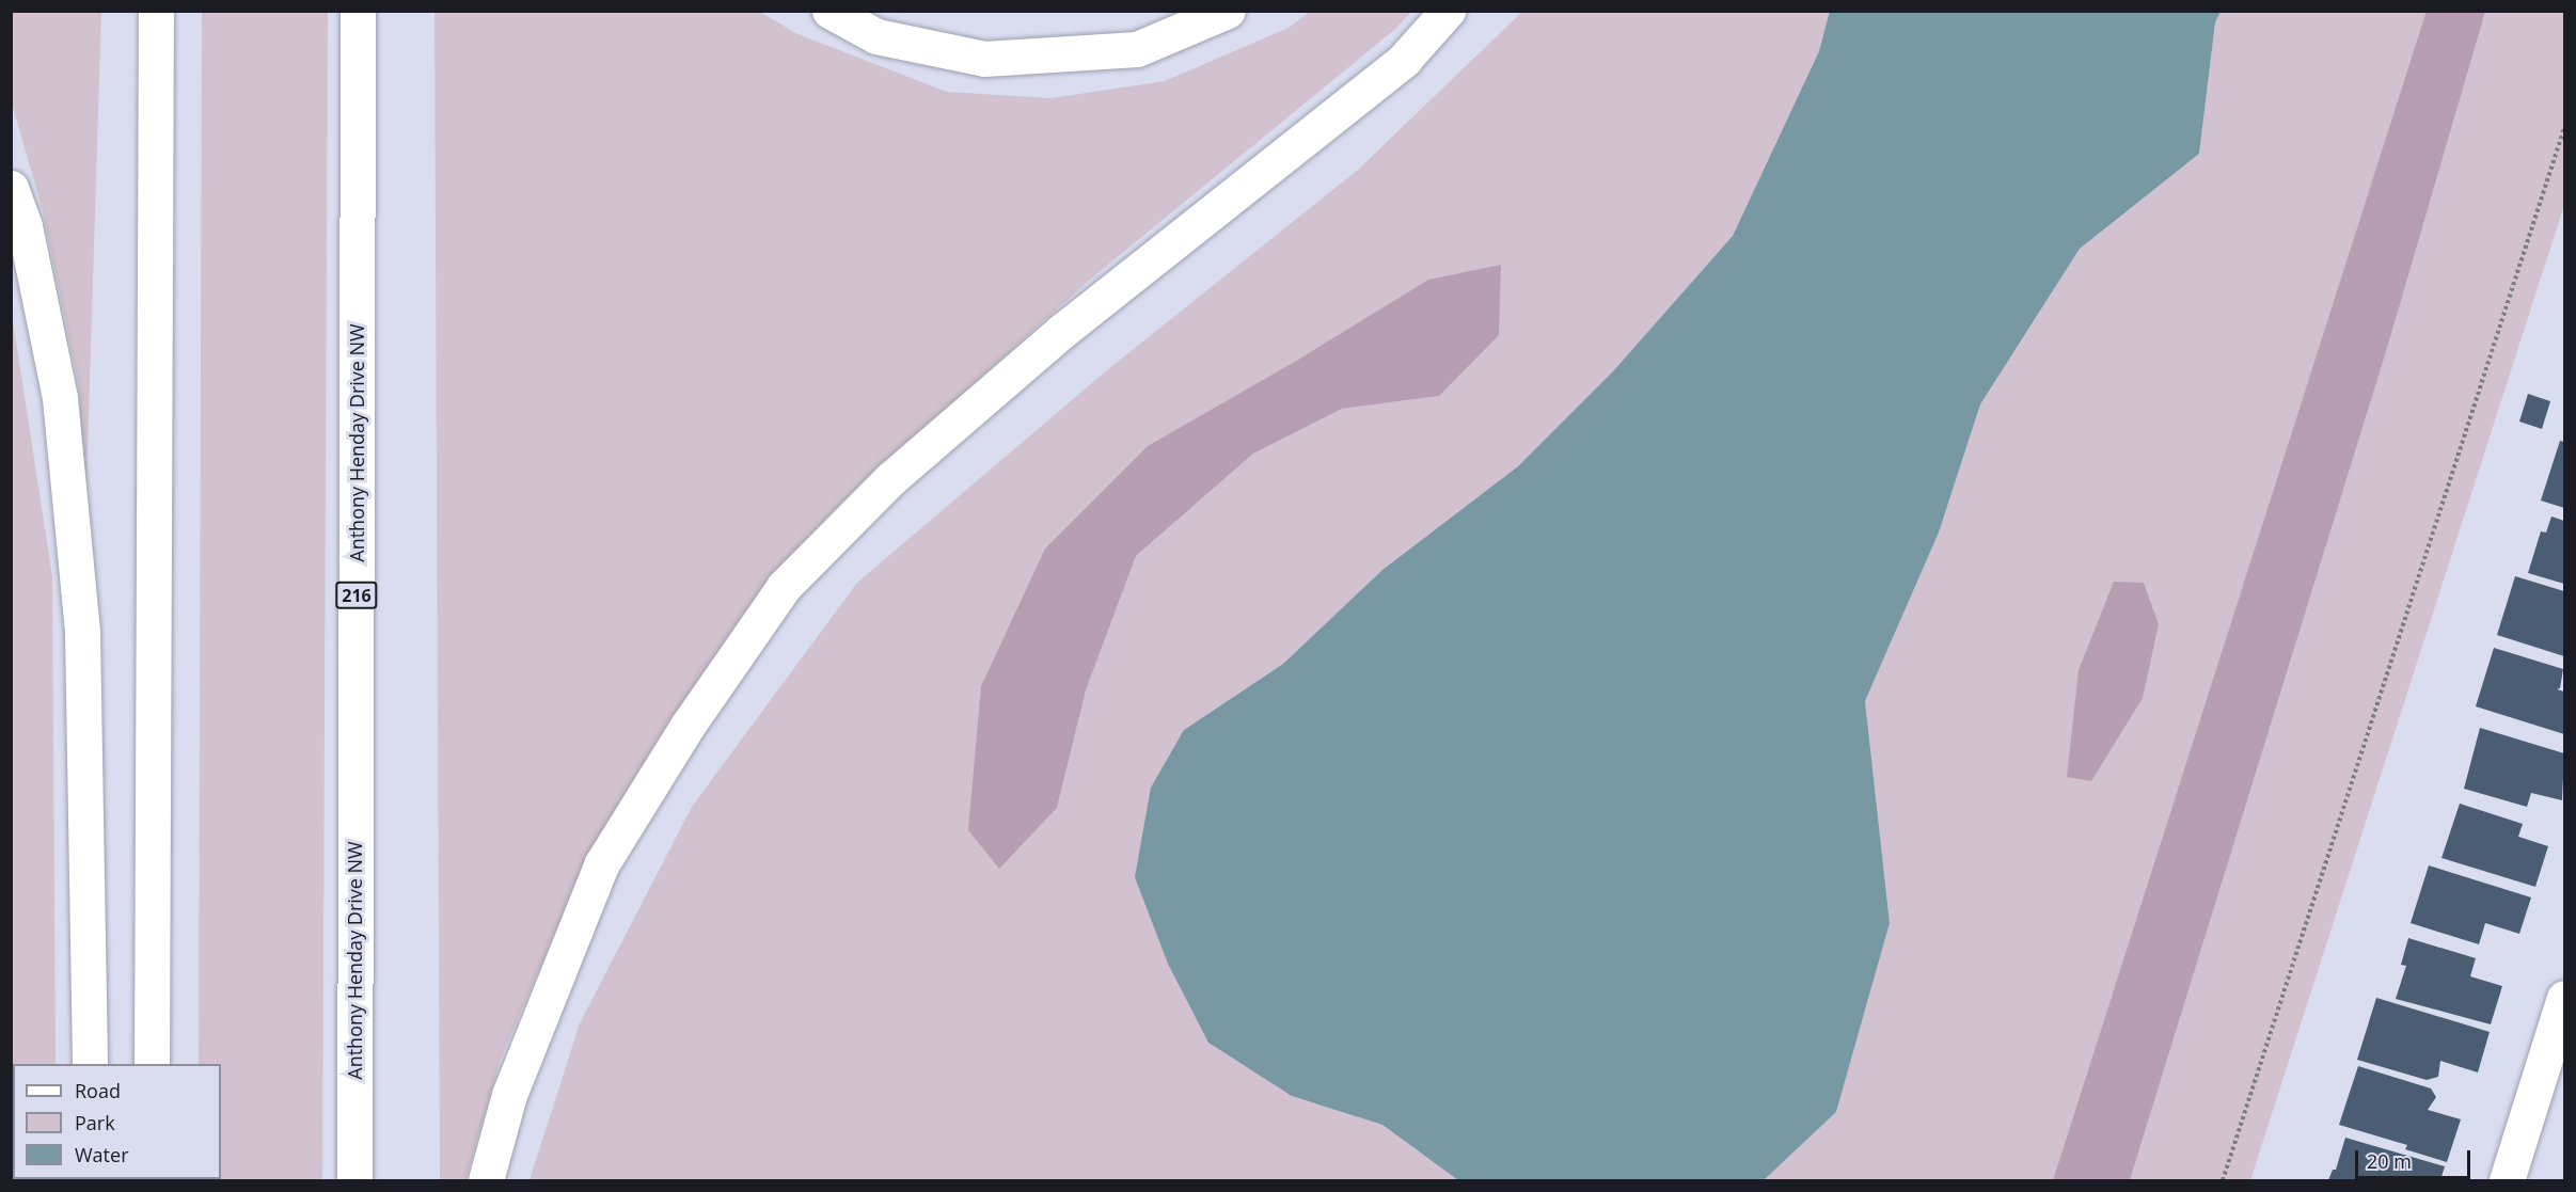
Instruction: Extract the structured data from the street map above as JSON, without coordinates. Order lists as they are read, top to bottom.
{
  "streets": {
    "main road": ["Anthony Henday Drive NW", "216"]
  },
  "legend": ["Road", "Park", "Water"],
  "scale_bar": "20 m"
}
